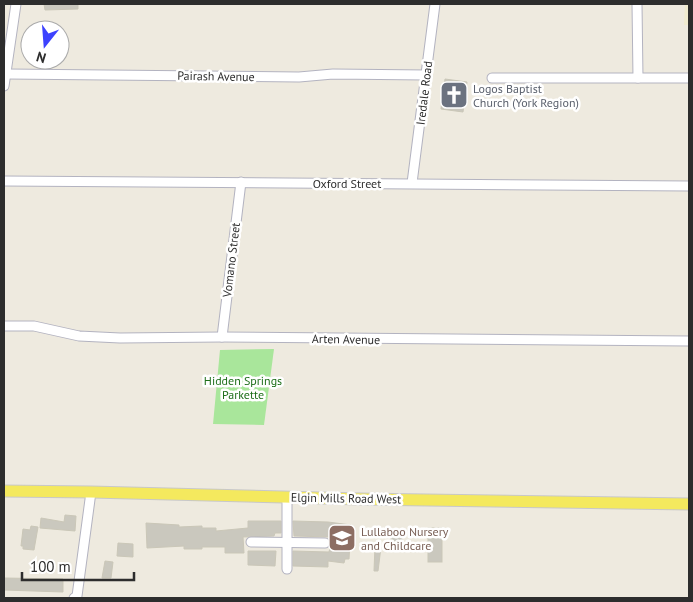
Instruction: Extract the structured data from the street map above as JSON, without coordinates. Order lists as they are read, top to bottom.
{
  "streets": {
    "main road": ["Elgin Mills Road West"],
    "street": [
      "Pairash Avenue",
      "Iredale Road",
      "Oxford Street",
      "Vomano Street",
      "Arten Avenue"
    ]
  },
  "crossings": [
    ["Pairash Avenue", "Iredale Road"],
    ["Iredale Road", "Oxford Street"],
    ["Oxford Street", "Vomano Street"],
    ["Vomano Street", "Arten Avenue"]
  ],
  "parks": ["Hidden Springs Parkette"],
  "places": {
    "church": ["Logos Baptist Church (York Region)"],
    "school or university": ["Lullaboo Nursery and Childcare"]
  },
  "scale_bar": "100 m",
  "north": "bottom"
}
